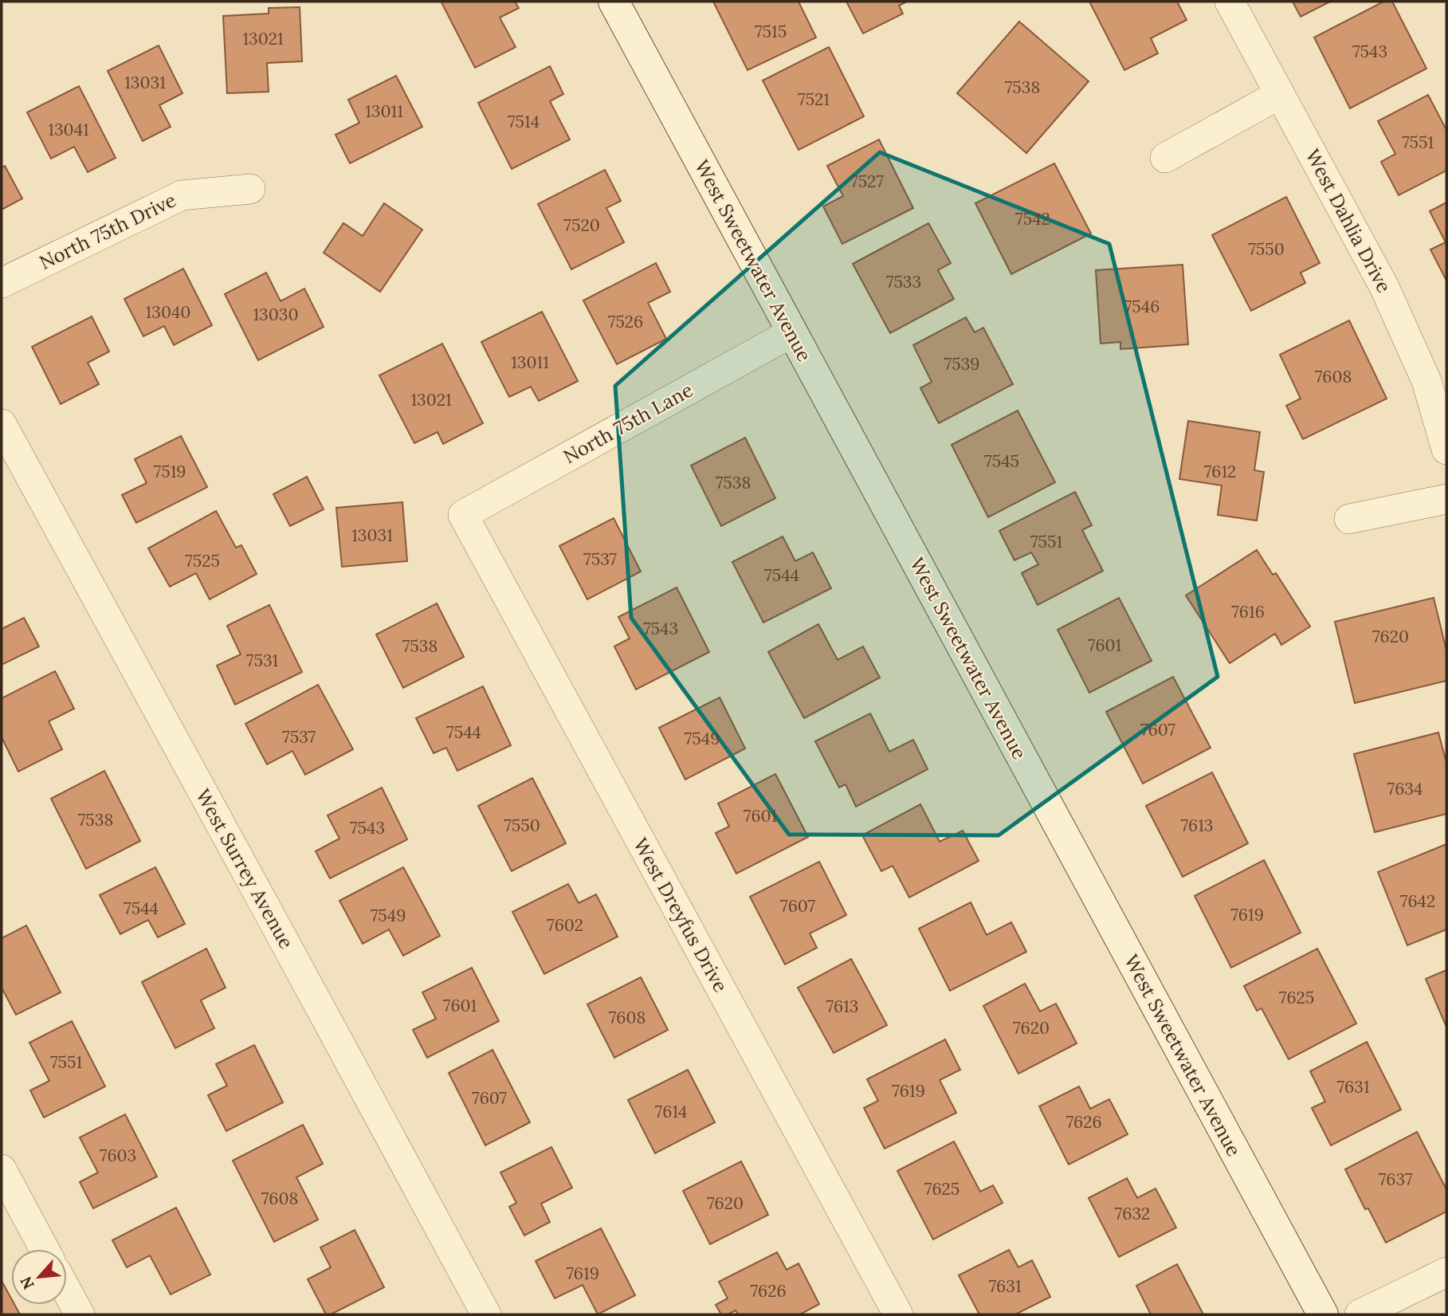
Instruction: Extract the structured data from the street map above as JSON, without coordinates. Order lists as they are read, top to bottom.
{
  "streets": {
    "street": [
      "West Dahlia Drive",
      "North 75th Drive",
      "West Sweetwater Avenue",
      "North 75th Lane",
      "West Surrey Avenue",
      "West Dreyfus Drive"
    ]
  },
  "crossings": [
    ["West Sweetwater Avenue", "North 75th Lane"],
    ["North 75th Lane", "West Dreyfus Drive"]
  ],
  "house_numbers": [
    "7515",
    "13021",
    "7543",
    "13031",
    "7538",
    "7521",
    "13011",
    "7514",
    "13041",
    "7551",
    "7527",
    "7542",
    "7520",
    "7550",
    "7533",
    "7546",
    "13040",
    "13030",
    "7526",
    "13011",
    "7539",
    "7608",
    "13021",
    "7545",
    "7519",
    "7612",
    "7538",
    "13031",
    "7551",
    "7537",
    "7525",
    "7544",
    "7616",
    "7543",
    "7620",
    "7601",
    "7538",
    "7531",
    "7607",
    "7544",
    "7537",
    "7549",
    "7634",
    "7601",
    "7538",
    "7550",
    "7613",
    "7543",
    "7642",
    "7607",
    "7544",
    "7619",
    "7549",
    "7602",
    "7625",
    "7601",
    "7613",
    "7608",
    "7620",
    "7551",
    "7631",
    "7619",
    "7607",
    "7614",
    "7626",
    "7603",
    "7637",
    "7625",
    "7608",
    "7620",
    "7632",
    "7619",
    "7631",
    "7626"
  ],
  "north": "bottom left"
}
